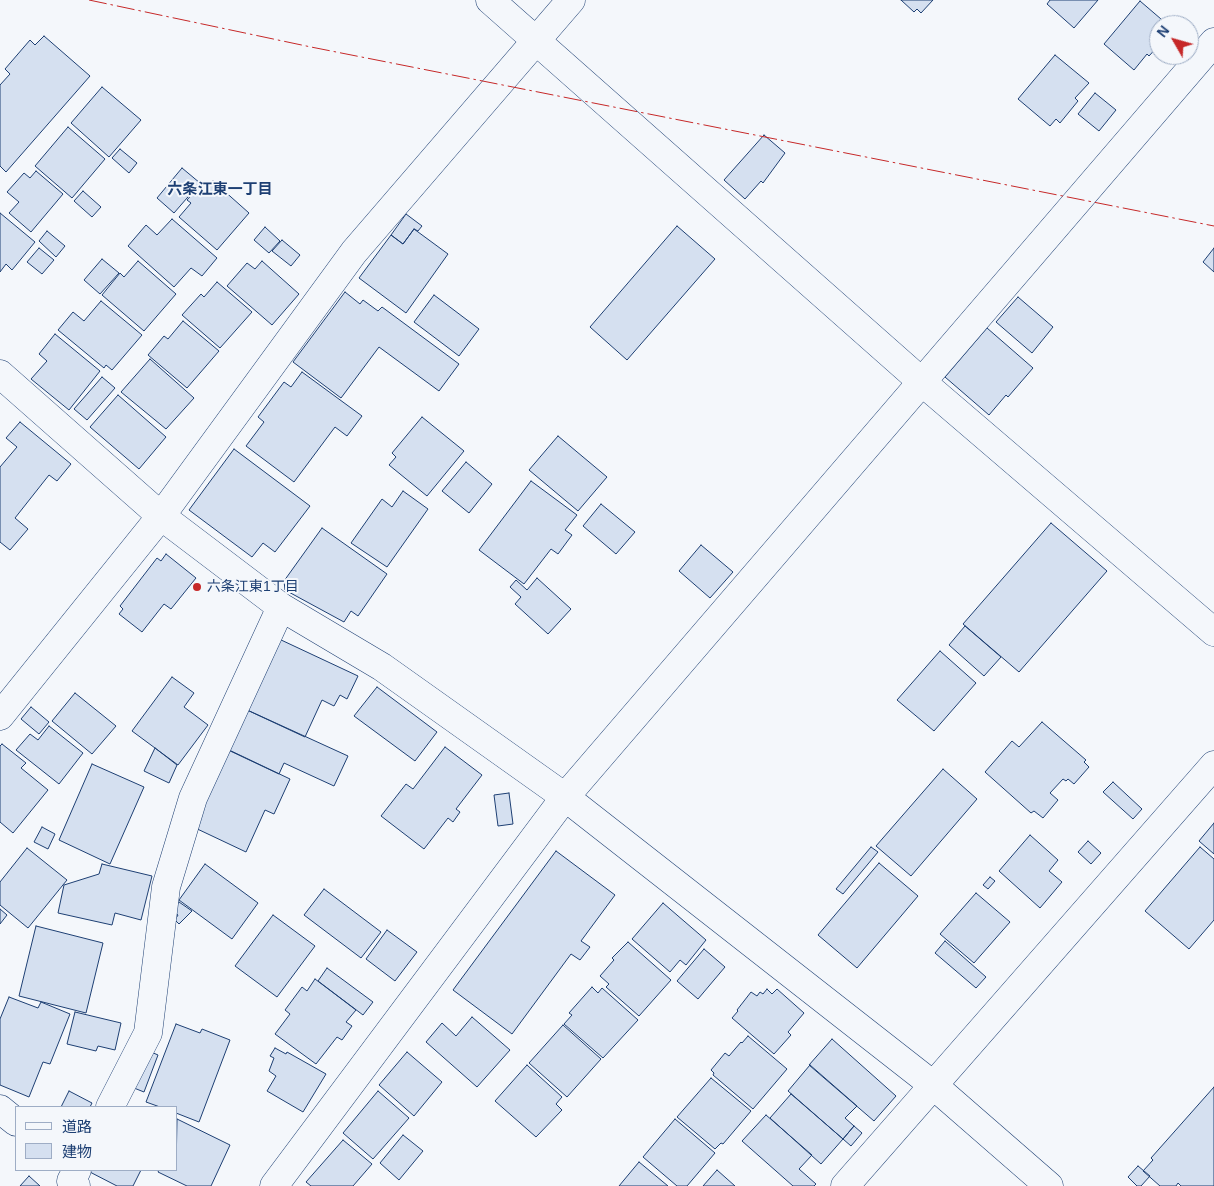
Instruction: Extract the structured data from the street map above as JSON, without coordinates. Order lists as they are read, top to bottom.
{
  "districts": ["六条江東一丁目"],
  "places": ["六条江東1丁目"],
  "legend": ["道路", "建物"],
  "north": "top left"
}
